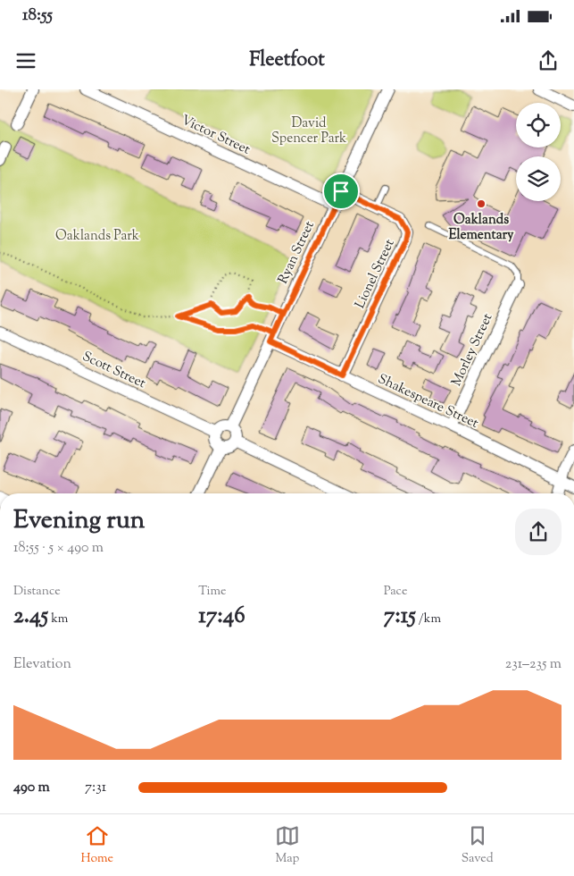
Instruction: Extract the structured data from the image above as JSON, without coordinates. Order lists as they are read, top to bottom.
{
  "streets": {
    "street": [
      "Victor Street",
      "Ryan Street",
      "Lionel Street",
      "Morley Street",
      "Scott Street",
      "Shakespeare Street"
    ]
  },
  "crossings": [
    ["Victor Street", "Ryan Street"],
    ["Ryan Street", "Lionel Street"],
    ["Ryan Street", "Scott Street"],
    ["Ryan Street", "Shakespeare Street"],
    ["Lionel Street", "Shakespeare Street"],
    ["Morley Street", "Shakespeare Street"]
  ],
  "parks": ["David Spencer Park", "Oaklands Park"],
  "places": ["Oaklands Elementary"],
  "page": {
    "status": "18:55",
    "header": "Fleetfoot",
    "heading": ["Evening run", "18:55 · 5 × 490 m"],
    "stats": [
      ["Distance", "2.45 km"],
      ["Time", "17:46"],
      ["Pace", "7:15 /km"]
    ],
    "chart": ["Elevation", "231–235 m"],
    "list": [
      {
        "name": "490 m",
        "note": "7:31"
      }
    ],
    "tabs": ["Home", "Map", "Saved"]
  }
}
